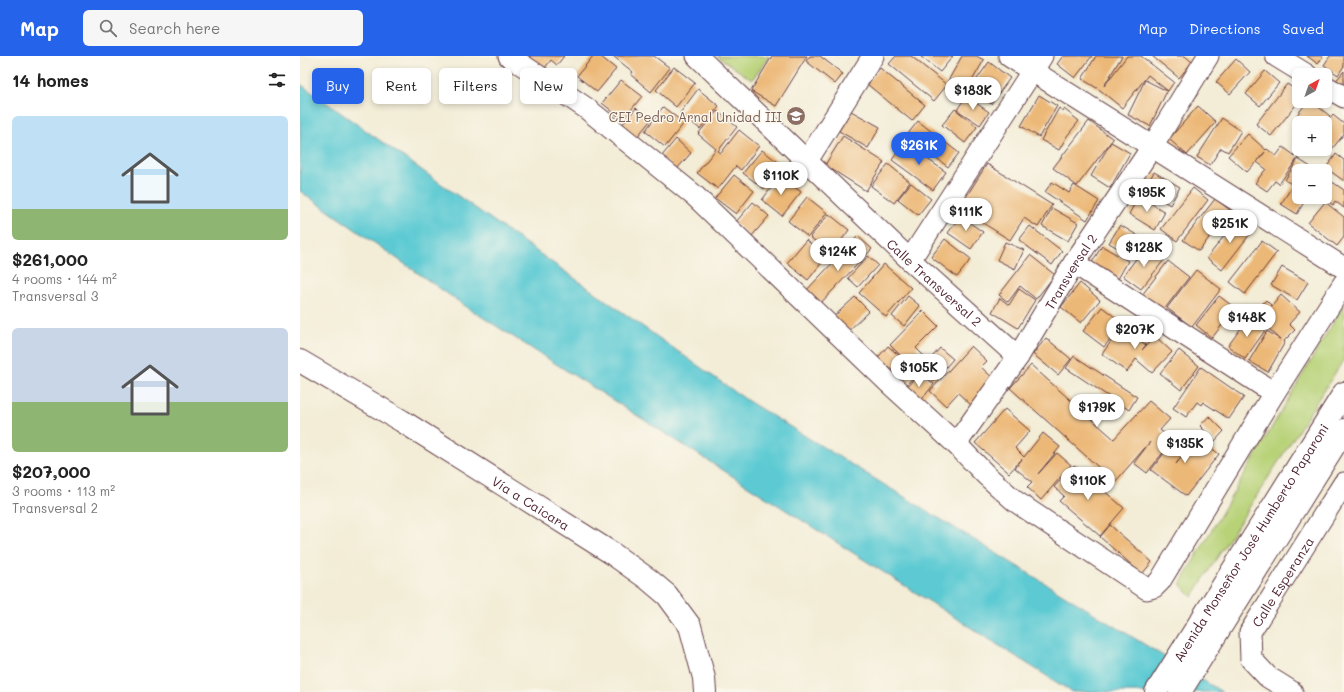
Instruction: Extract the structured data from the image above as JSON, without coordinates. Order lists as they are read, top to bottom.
{
  "streets": {
    "street": [
      "Transversal 2",
      "Calle Transversal 2",
      "Vía a Caicara",
      "Avenida Monseñor José Humberto Paparoni",
      "Calle Esperanza"
    ]
  },
  "crossings": [
    ["Transversal 2", "Calle Transversal 2"]
  ],
  "places": {
    "school or university": ["CEI Pedro Arnal Unidad III"]
  },
  "north": "top right",
  "page": {
    "header": "Map",
    "search": "Search here",
    "nav": ["Map", "Directions", "Saved"],
    "heading": "14 homes",
    "map_buttons": ["+", "−"],
    "chip": [
      "Buy",
      "Rent",
      "Filters",
      "New"
    ],
    "price": [
      "$183K",
      "$261K",
      "$110K",
      "$195K",
      "$111K",
      "$251K",
      "$128K",
      "$124K",
      "$148K",
      "$207K",
      "$105K",
      "$179K",
      "$135K",
      "$110K"
    ],
    "list": [
      {
        "name": "$261,000",
        "note": "4 rooms · 144 m² · Transversal 3"
      },
      {
        "name": "$207,000",
        "note": "3 rooms · 113 m² · Transversal 2"
      }
    ]
  }
}
